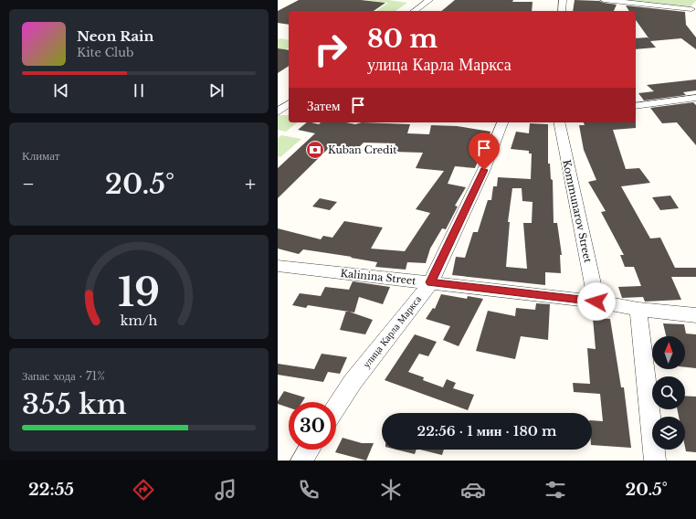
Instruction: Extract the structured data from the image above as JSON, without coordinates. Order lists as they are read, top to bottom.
{
  "streets": {
    "street": ["Kommunarov Street", "Kalinina Street", "улица Карла Маркса"]
  },
  "crossings": [
    ["Kommunarov Street", "Kalinina Street"],
    ["Kalinina Street", "улица Карла Маркса"]
  ],
  "places": {
    "bank": ["Kuban Credit"]
  },
  "north": "top",
  "page": {
    "turn": ["80 m", "улица Карла Маркса"],
    "song": ["Neon Rain", "Kite Club"],
    "then": "Затем",
    "tile": [
      "Климат",
      ["Запас хода · 71%", "355 km"]
    ],
    "heat": ["−", "20.5°", "+"],
    "limit": "30",
    "trip": "22:56 · 1 мин · 180 m",
    "tabs": ["22:55", "20.5°"],
    "gauge": ["19", "km/h"]
  }
}
